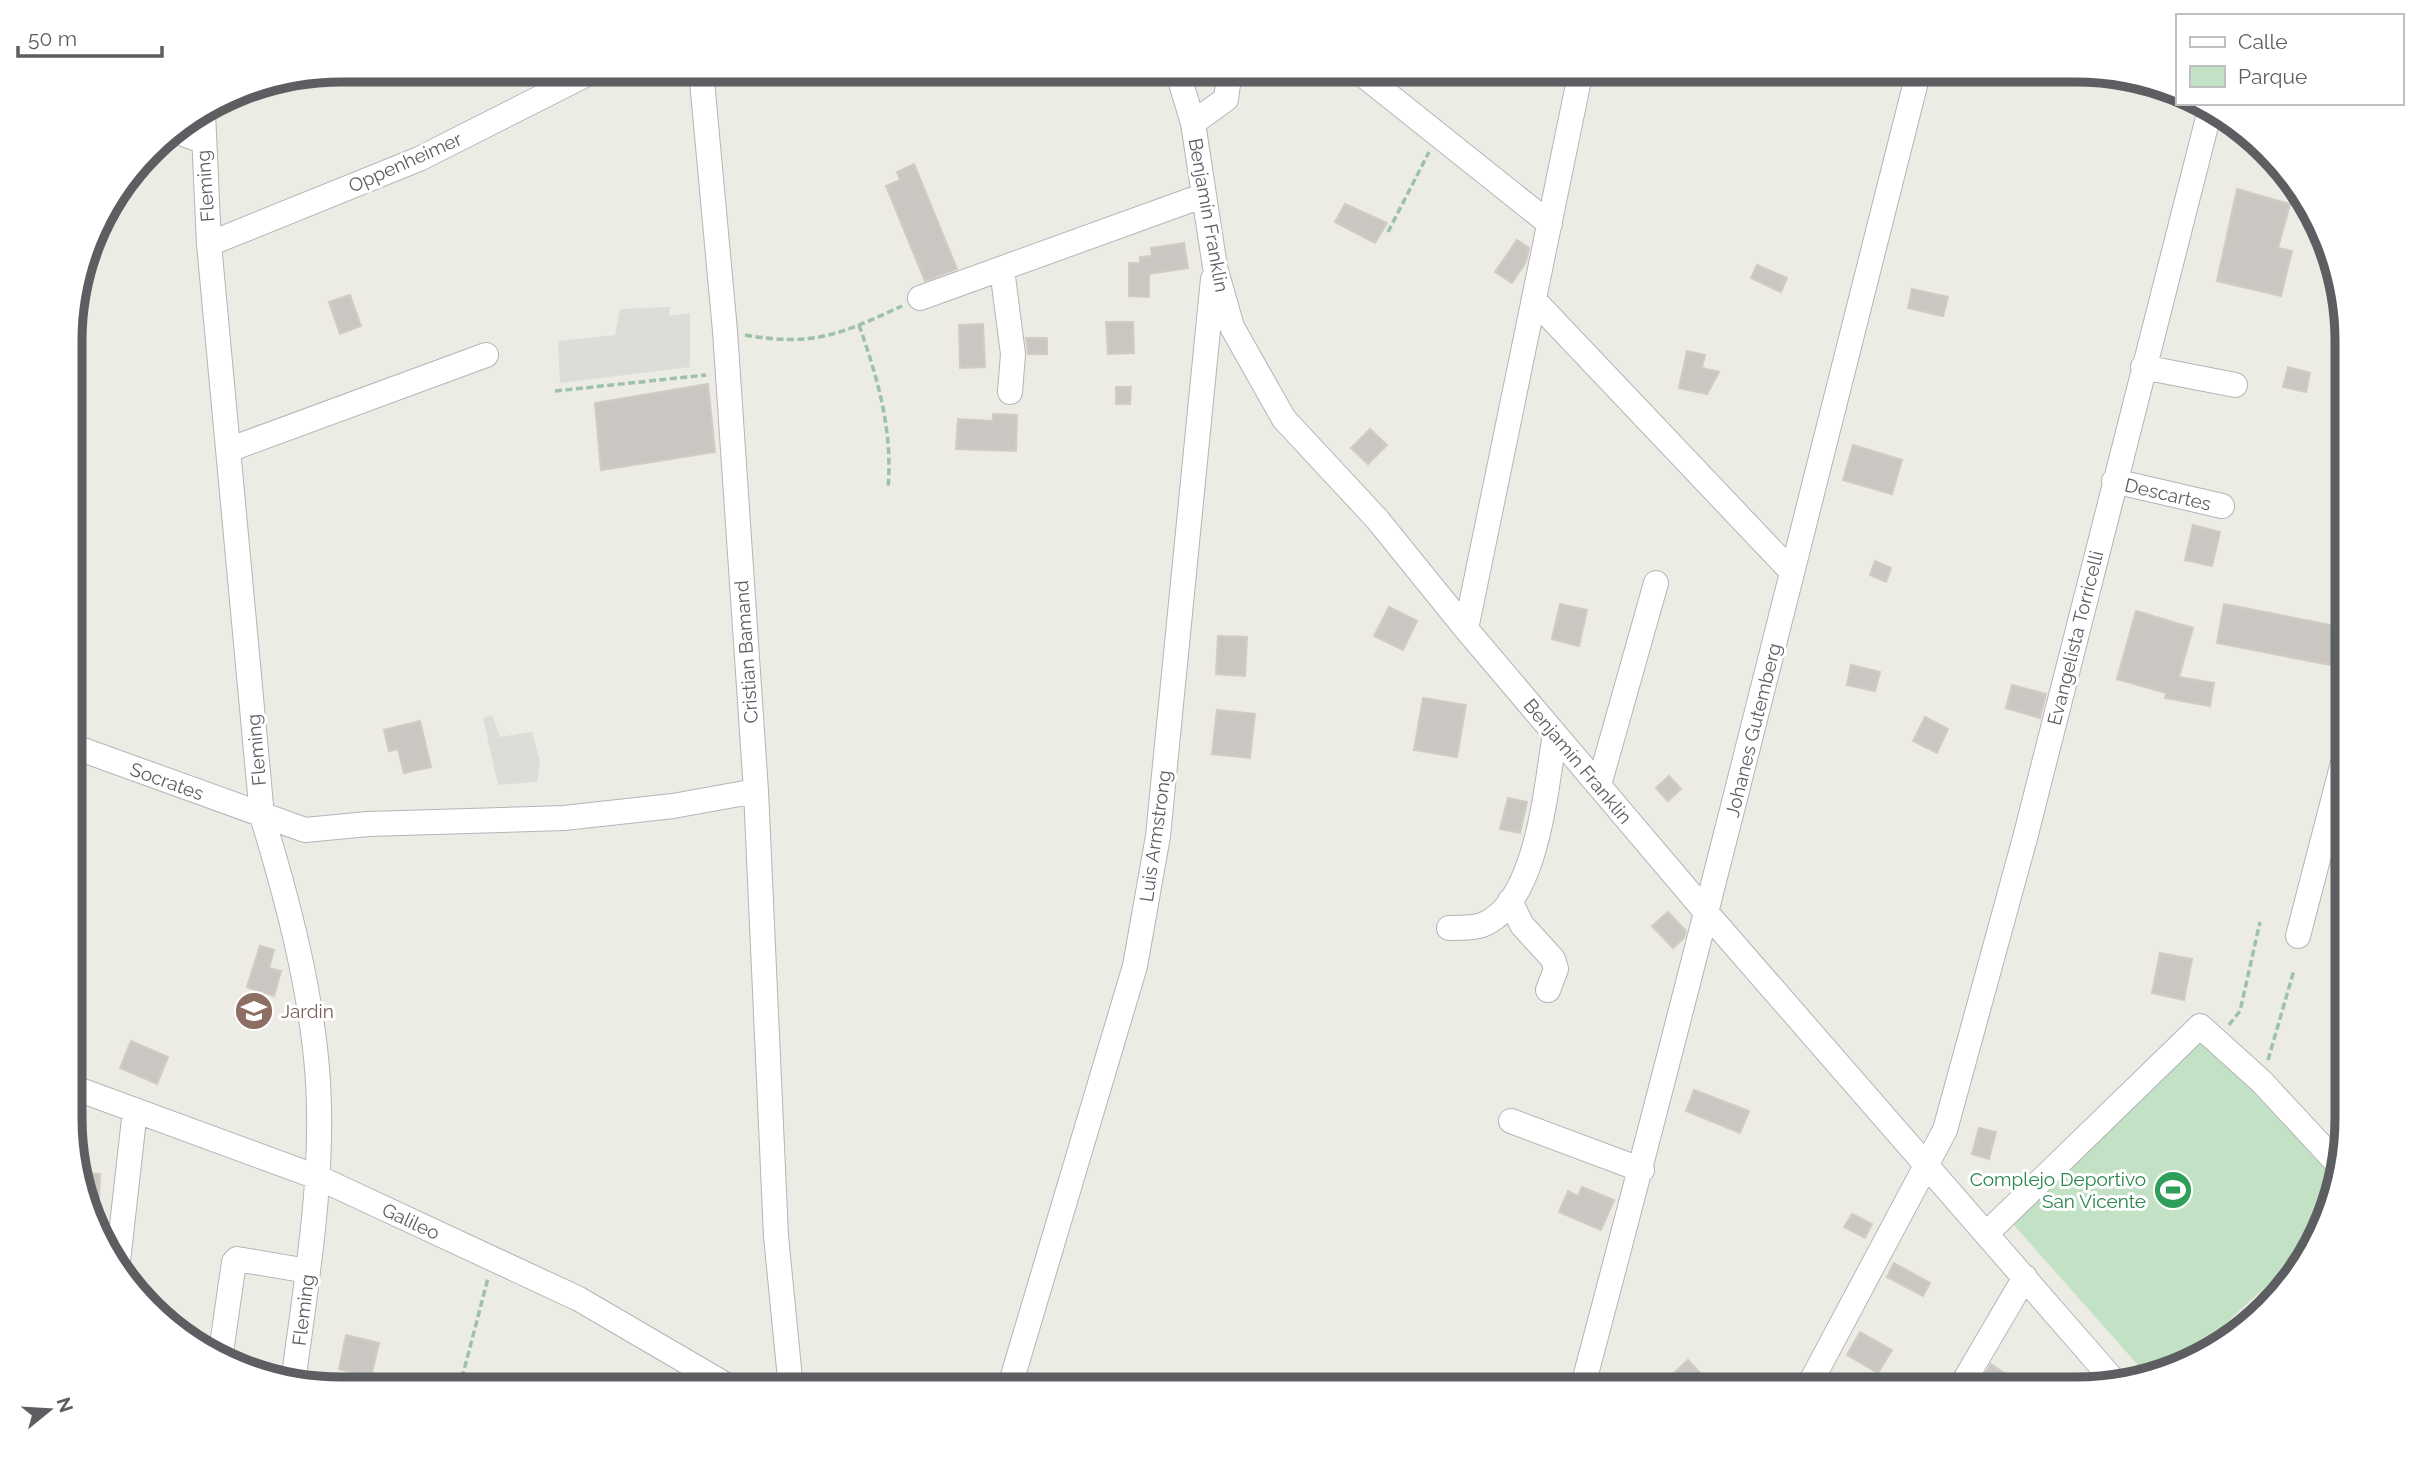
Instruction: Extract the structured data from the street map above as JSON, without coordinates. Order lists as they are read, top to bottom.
{
  "streets": {
    "street": [
      "Oppenheimer",
      "Fleming",
      "Benjamín Franklin",
      "Descartes",
      "Evangelista Torricelli",
      "Cristian Bamand",
      "Johanes Gutemberg",
      "Socrates",
      "Luis Armstrong",
      "Galileo"
    ]
  },
  "crossings": [
    ["Oppenheimer", "Fleming"],
    ["Fleming", "Socrates"],
    ["Fleming", "Galileo"],
    ["Benjamín Franklin", "Evangelista Torricelli"],
    ["Benjamín Franklin", "Johanes Gutemberg"],
    ["Benjamín Franklin", "Luis Armstrong"],
    ["Descartes", "Evangelista Torricelli"],
    ["Cristian Bamand", "Socrates"]
  ],
  "places": {
    "school or university": ["Jardin"],
    "sports": ["Complejo Deportivo San Vicente"]
  },
  "legend": ["Calle", "Parque"],
  "scale_bar": "50 m",
  "north": "right"
}
